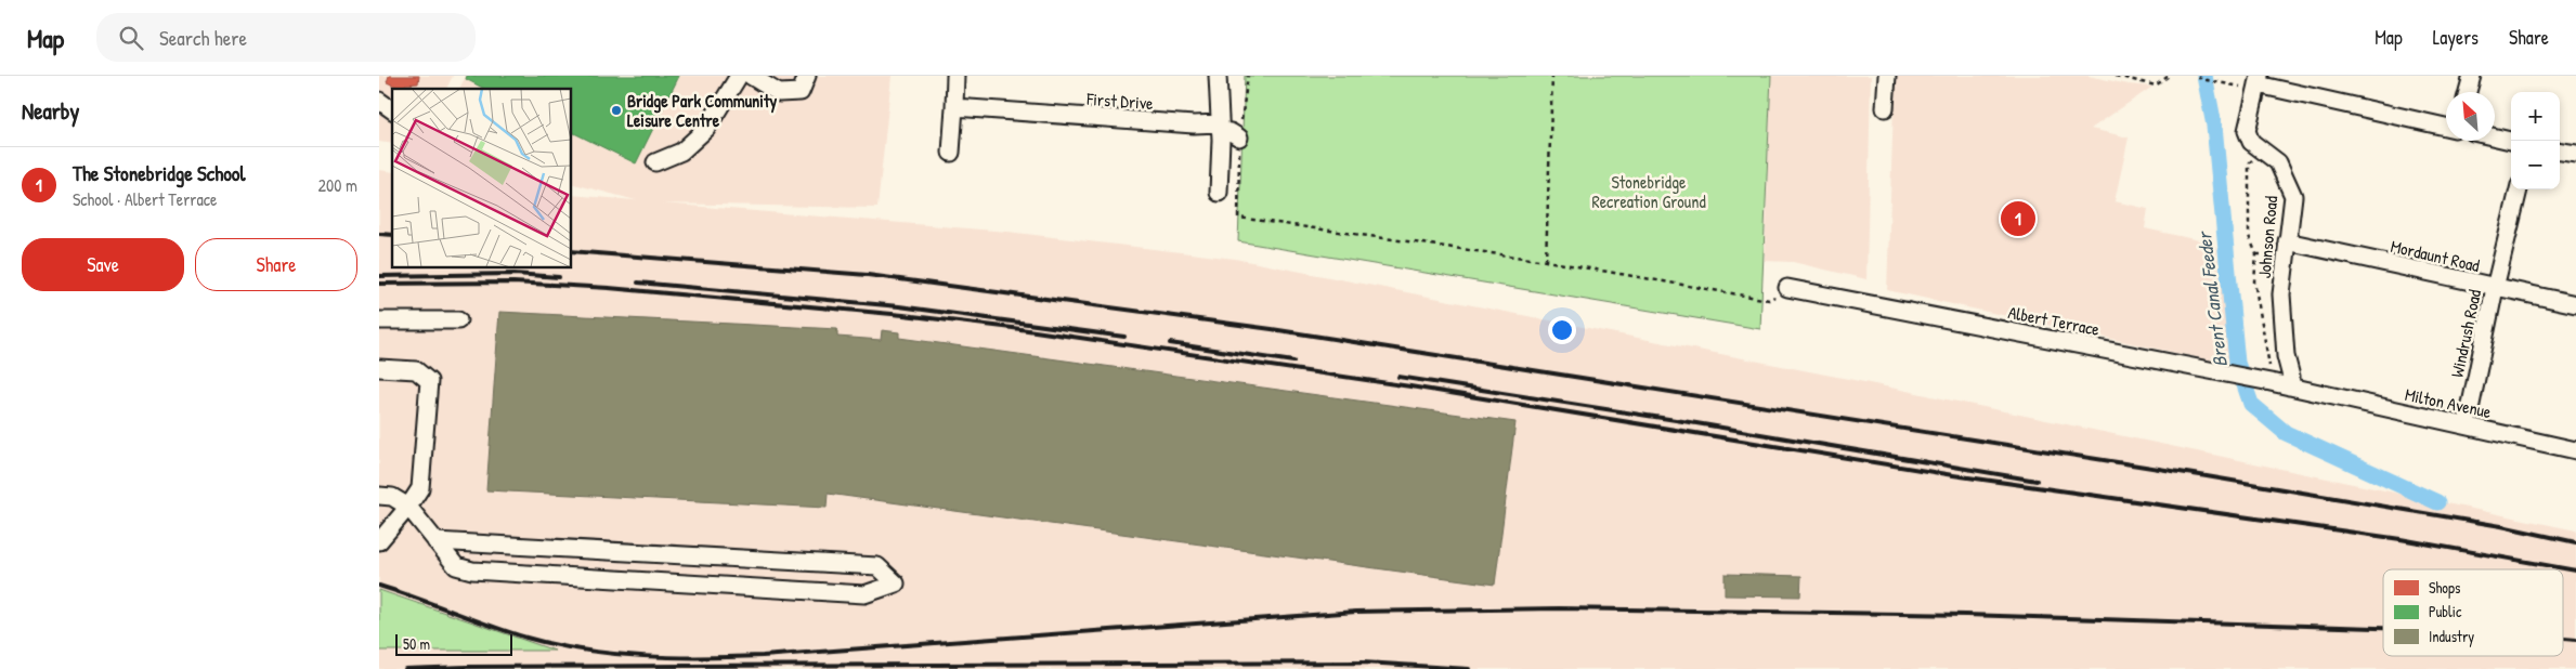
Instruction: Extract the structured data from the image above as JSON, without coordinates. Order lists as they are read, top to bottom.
{
  "streets": {
    "street": [
      "First Drive",
      "Johnson Road",
      "Mordaunt Road",
      "Albert Terrace",
      "Windrush Road",
      "Milton Avenue"
    ]
  },
  "crossings": [
    ["Johnson Road", "Mordaunt Road"],
    ["Johnson Road", "Albert Terrace"],
    ["Mordaunt Road", "Windrush Road"],
    ["Albert Terrace", "Milton Avenue"],
    ["Windrush Road", "Milton Avenue"]
  ],
  "water": ["Brent Canal Feeder"],
  "parks": ["Stonebridge Recreation Ground"],
  "places": ["Bridge Park Community Leisure Centre"],
  "legend": ["Shops", "Public", "Industry"],
  "scale_bar": "50 m",
  "north": "top left",
  "page": {
    "header": "Map",
    "search": "Search here",
    "nav": ["Map", "Layers", "Share"],
    "heading": "Nearby",
    "map_buttons": ["+", "−"],
    "list": [
      {
        "mark": "1",
        "name": "The Stonebridge School",
        "note": "School · Albert Terrace",
        "value": "200 m"
      }
    ],
    "pins": "1",
    "buttons": ["Save", "Share"],
    "scale": "50 m"
  }
}
